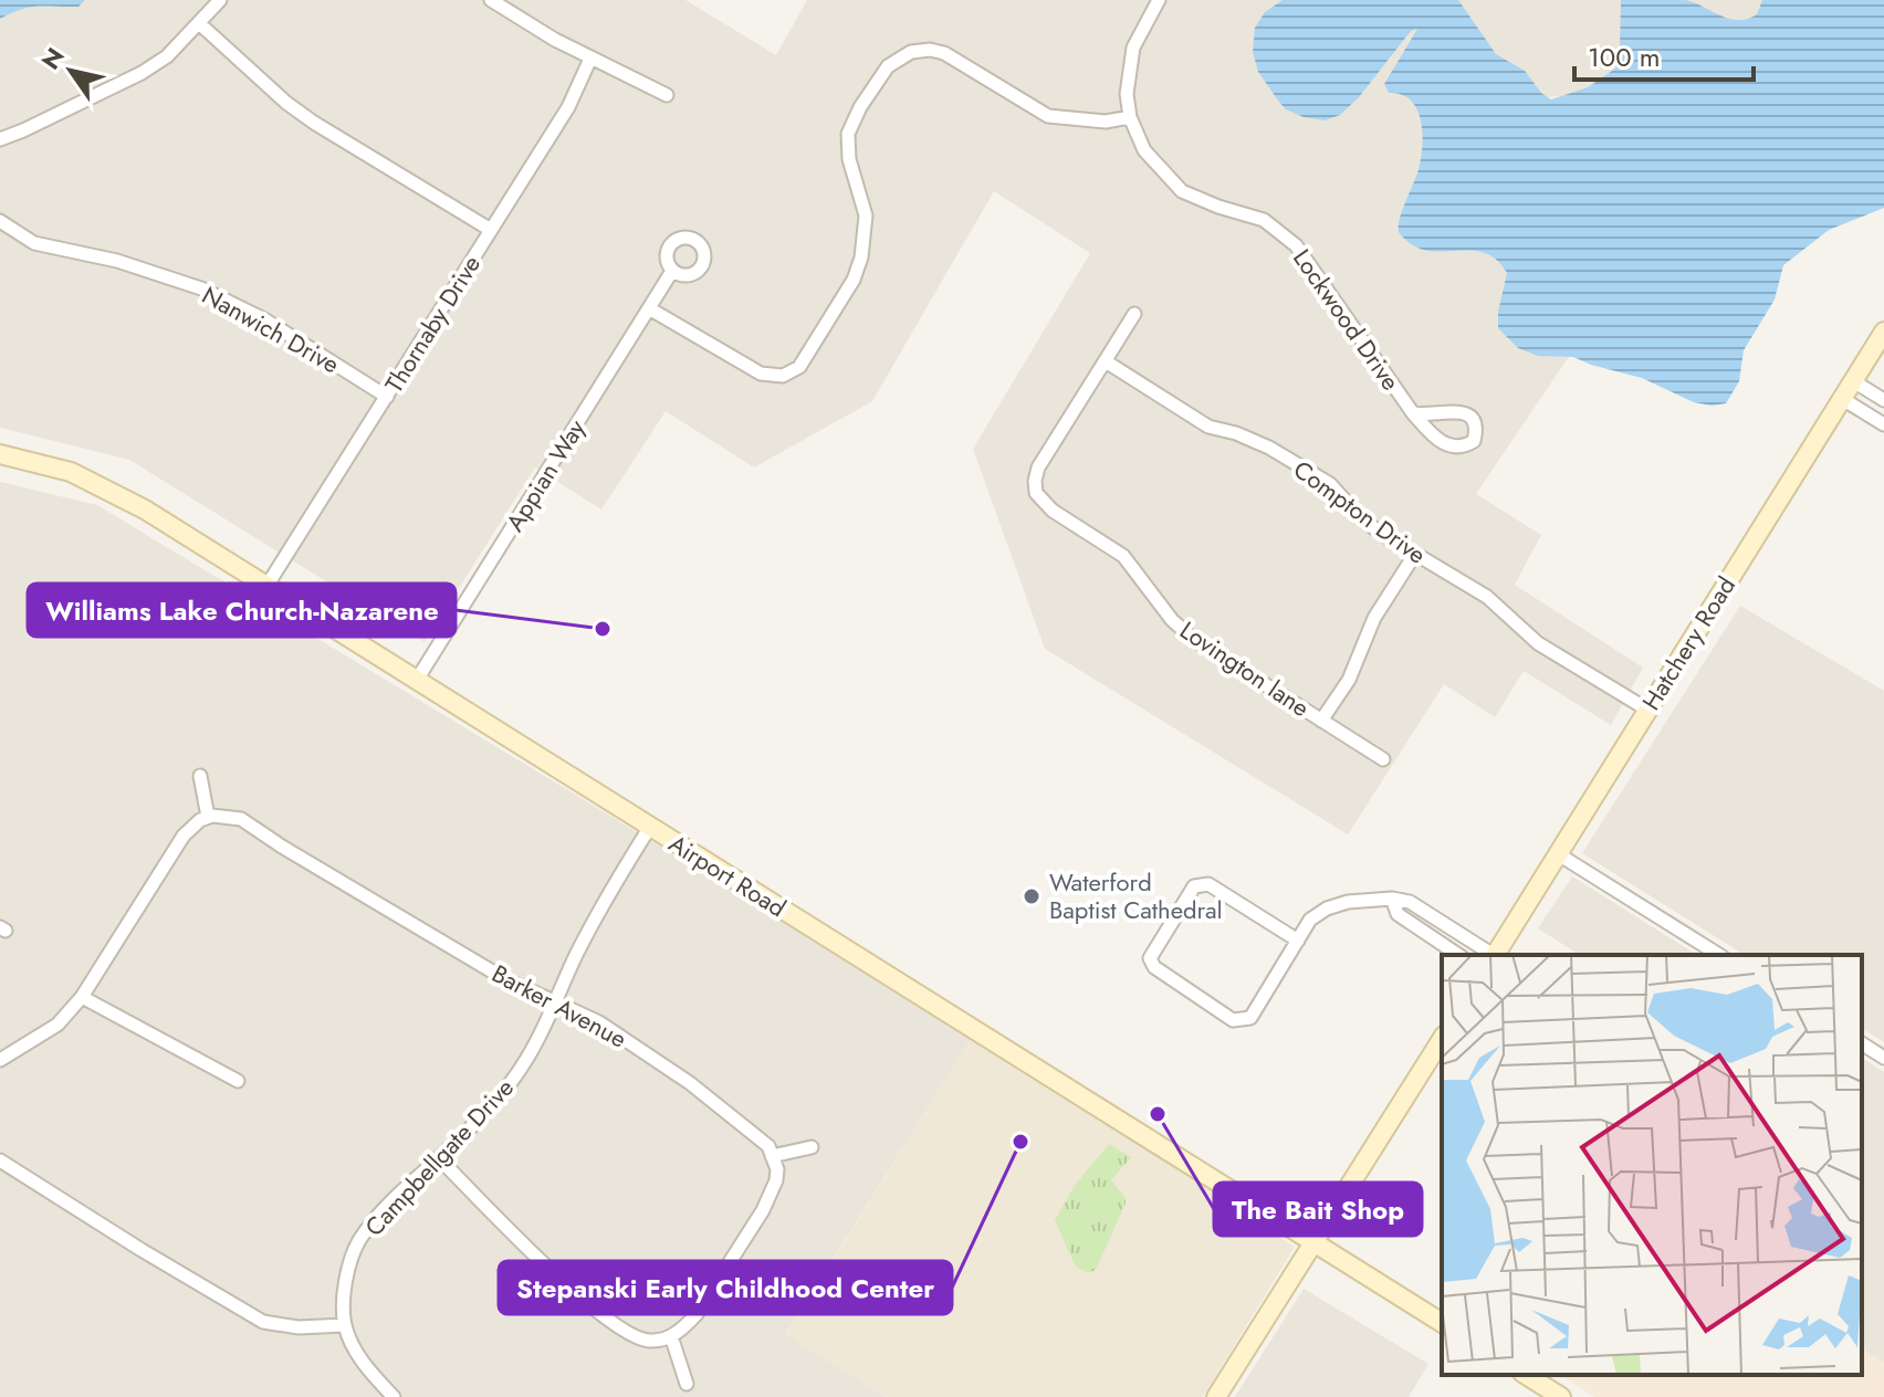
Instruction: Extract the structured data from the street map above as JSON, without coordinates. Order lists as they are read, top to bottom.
{
  "streets": {
    "street": [
      "Lockwood Drive",
      "Thornaby Drive",
      "Nanwich Drive",
      "Appian Way",
      "Compton Drive",
      "Hatchery Road",
      "Lovington lane",
      "Airport Road",
      "Barker Avenue",
      "Campbellgate Drive"
    ]
  },
  "crossings": [
    ["Thornaby Drive", "Nanwich Drive"],
    ["Thornaby Drive", "Airport Road"],
    ["Appian Way", "Airport Road"],
    ["Compton Drive", "Hatchery Road"],
    ["Compton Drive", "Lovington lane"],
    ["Airport Road", "Campbellgate Drive"],
    ["Barker Avenue", "Campbellgate Drive"]
  ],
  "places": [
    "Williams Lake Church-Nazarene",
    "Waterford Baptist Cathedral",
    "The Bait Shop",
    "Stepanski Early Childhood Center"
  ],
  "scale_bar": "100 m",
  "north": "top left"
}
